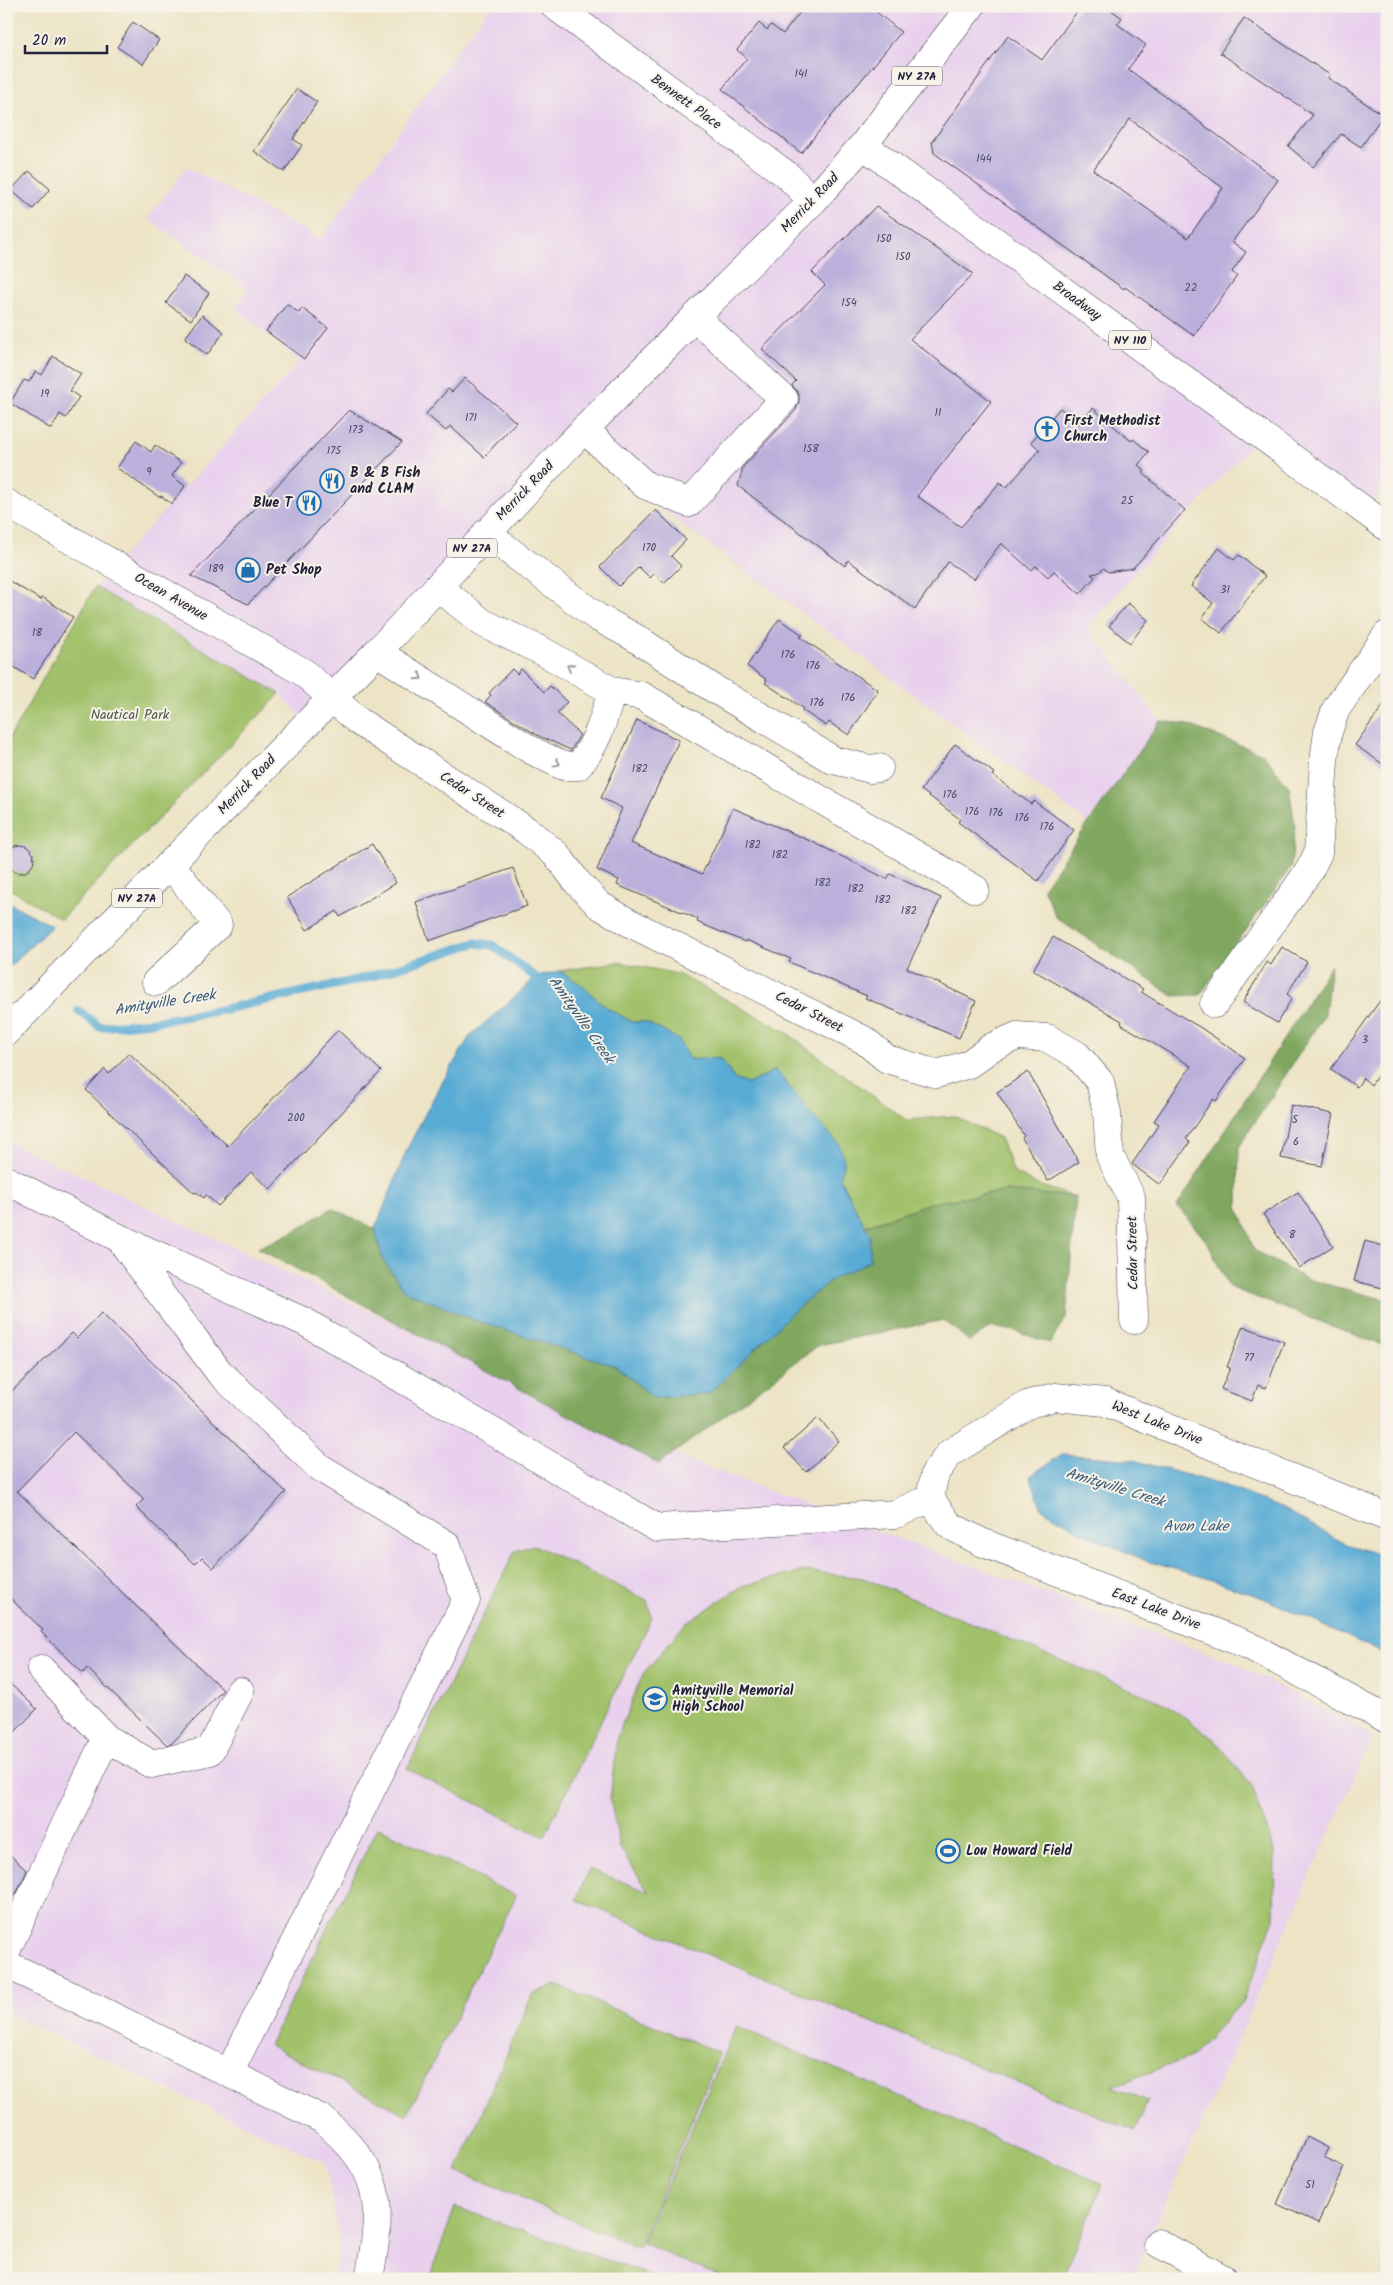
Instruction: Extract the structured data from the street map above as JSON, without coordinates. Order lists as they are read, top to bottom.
{
  "streets": {
    "street": [
      "NY 27A",
      "Bennett Place",
      "Merrick Road",
      "Broadway",
      "NY 110",
      "Ocean Avenue",
      "Cedar Street",
      "West Lake Drive",
      "East Lake Drive"
    ]
  },
  "crossings": [
    ["Bennett Place", "Merrick Road"],
    ["Merrick Road", "Broadway"],
    ["Merrick Road", "Ocean Avenue"],
    ["Merrick Road", "Cedar Street"],
    ["Ocean Avenue", "Cedar Street"],
    ["West Lake Drive", "East Lake Drive"]
  ],
  "water": ["Amityville Creek", "Avon Lake"],
  "parks": ["Nautical Park"],
  "places": {
    "church": ["First Methodist Church"],
    "restaurant": ["B & B Fish and CLAM", "Blue T"],
    "shop": ["Pet Shop"],
    "school or university": ["Amityville Memorial High School"],
    "sports": ["Lou Howard Field"]
  },
  "house_numbers": [
    "141",
    "144",
    "150",
    "150",
    "22",
    "154",
    "19",
    "11",
    "171",
    "173",
    "158",
    "175",
    "9",
    "25",
    "170",
    "189",
    "31",
    "18",
    "176",
    "176",
    "176",
    "176",
    "182",
    "176",
    "176",
    "176",
    "176",
    "176",
    "182",
    "182",
    "182",
    "182",
    "182",
    "182",
    "3",
    "200",
    "5",
    "6",
    "8",
    "77",
    "51"
  ],
  "scale_bar": "20 m"
}
